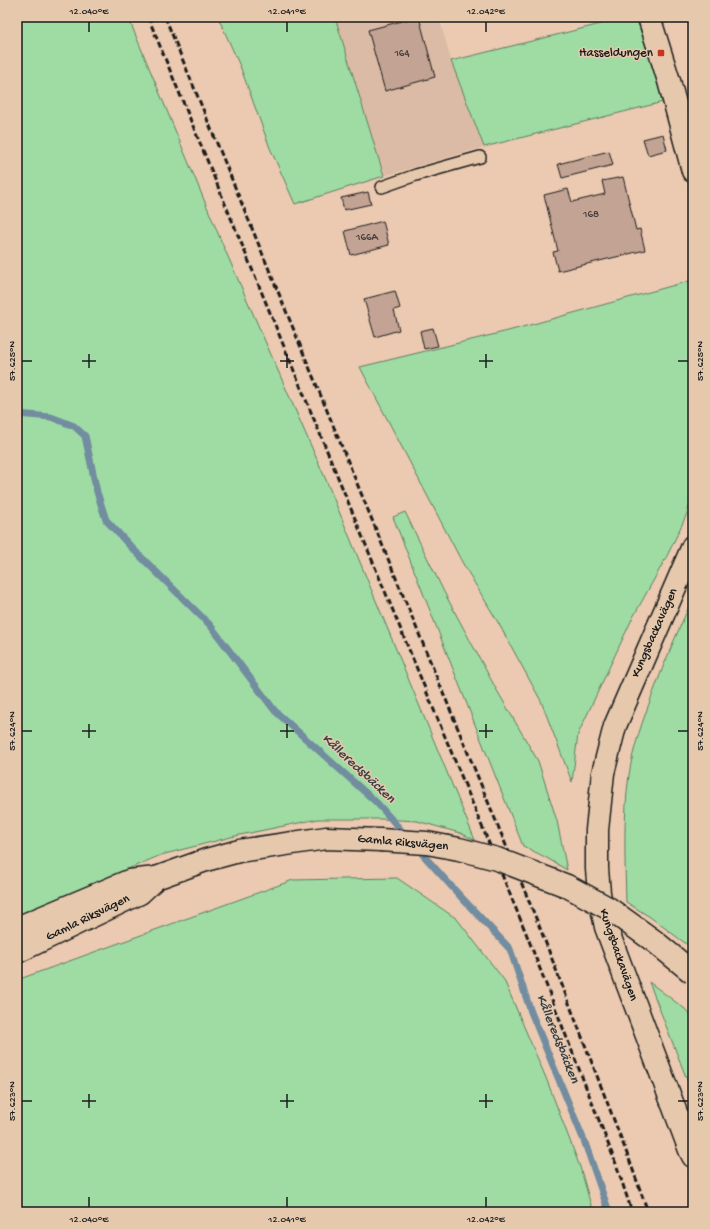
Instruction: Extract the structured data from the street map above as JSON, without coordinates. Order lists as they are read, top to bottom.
{
  "streets": {
    "street": ["Kungsbackavägen", "Gamla Riksvägen"]
  },
  "water": ["Kålleredsbäcken"],
  "places": {
    "transit": ["Hasseldungen"]
  },
  "house_numbers": ["164", "168", "166A"],
  "coordinates": [
    "12.040°E",
    "12.041°E",
    "12.042°E",
    "57.625°N",
    "57.624°N",
    "57.623°N"
  ]
}
